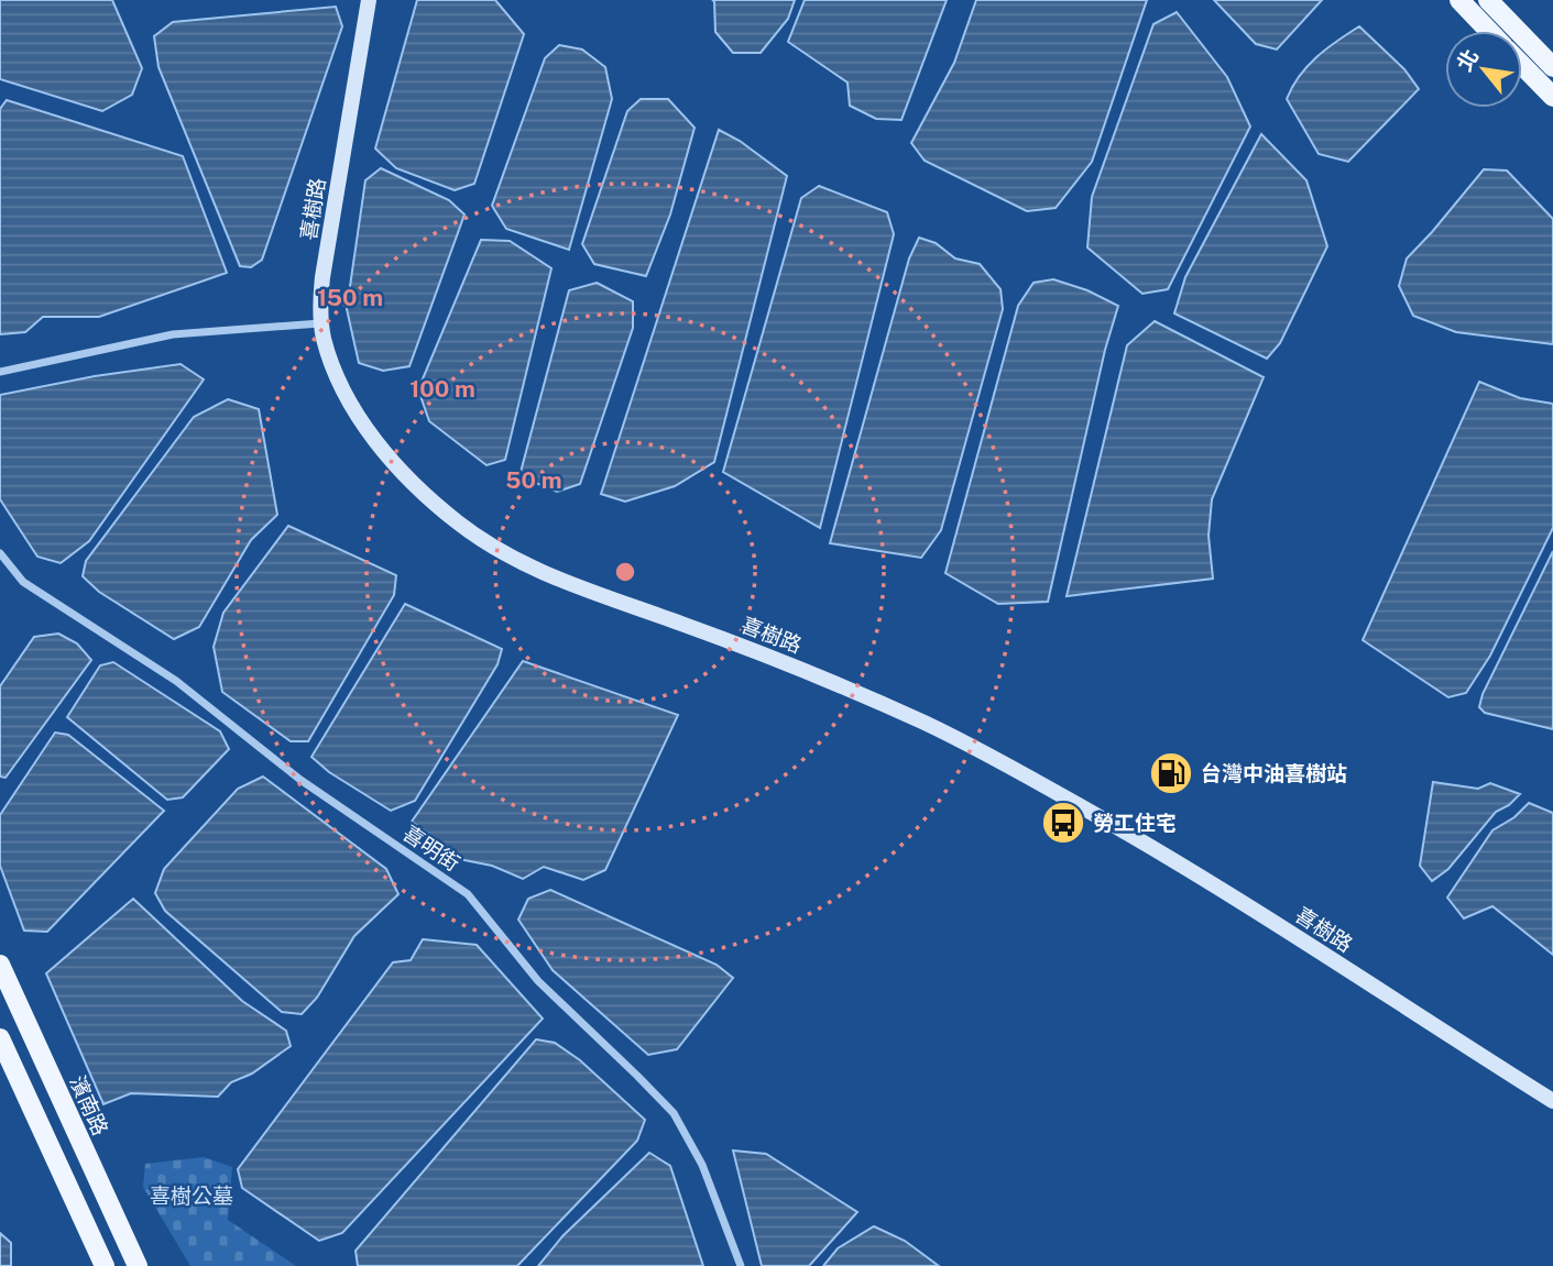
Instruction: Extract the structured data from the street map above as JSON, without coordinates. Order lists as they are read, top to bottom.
{
  "streets": {
    "main road": ["濱南路"],
    "street": ["喜樹路", "喜明街"]
  },
  "parks": ["喜樹公墓"],
  "places": {
    "fuel station": ["台灣中油喜樹站"],
    "bus stop": ["勞工住宅"]
  },
  "north": "top left",
  "rings": ["150 m", "100 m", "50 m"]
}
